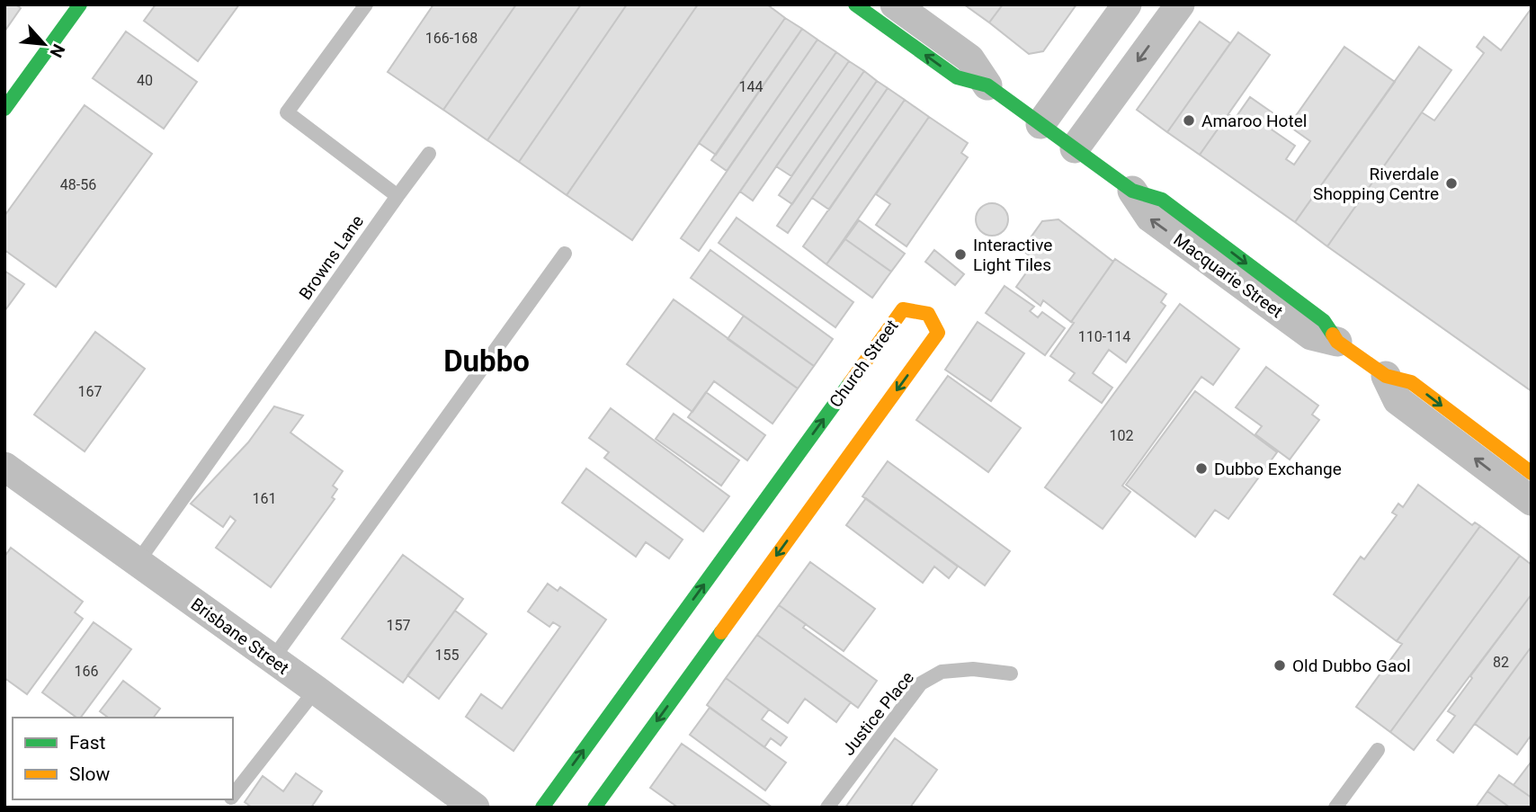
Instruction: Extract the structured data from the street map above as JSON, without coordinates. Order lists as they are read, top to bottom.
{
  "streets": {
    "street": ["Macquarie Street", "Church Street", "Brisbane Street"],
    "lane": ["Browns Lane", "Justice Place"]
  },
  "crossings": [
    ["Browns Lane", "Brisbane Street"]
  ],
  "districts": ["Dubbo"],
  "places": [
    "Amaroo Hotel",
    "Riverdale Shopping Centre",
    "Interactive Light Tiles",
    "Dubbo Exchange",
    "Old Dubbo Gaol"
  ],
  "house_numbers": [
    "166-168",
    "40",
    "144",
    "48-56",
    "110-114",
    "167",
    "102",
    "161",
    "157",
    "155",
    "82",
    "166"
  ],
  "legend": ["Fast", "Slow"],
  "north": "bottom right"
}
